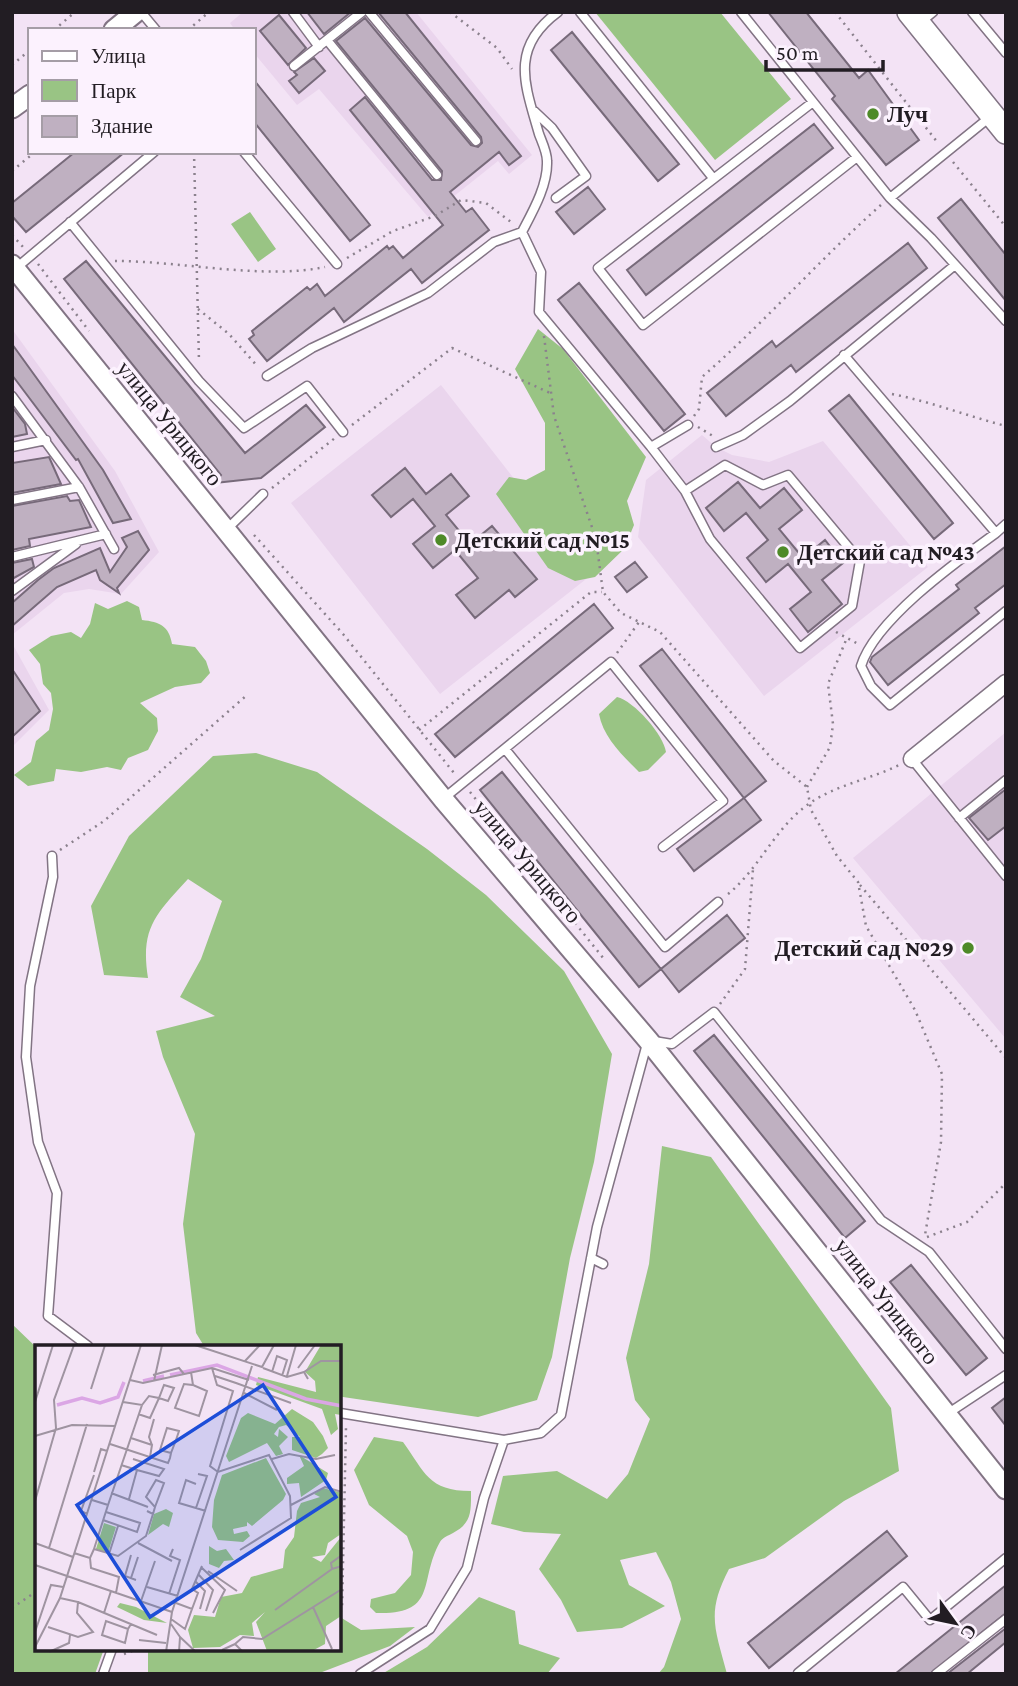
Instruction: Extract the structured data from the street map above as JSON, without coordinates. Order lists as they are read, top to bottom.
{
  "streets": {
    "street": ["улица Урицкого"]
  },
  "places": [
    "Луч",
    "Детский сад №15",
    "Детский сад №43",
    "Детский сад №29"
  ],
  "legend": ["Улица", "Парк", "Здание"],
  "scale_bar": "50 m",
  "north": "bottom right"
}
